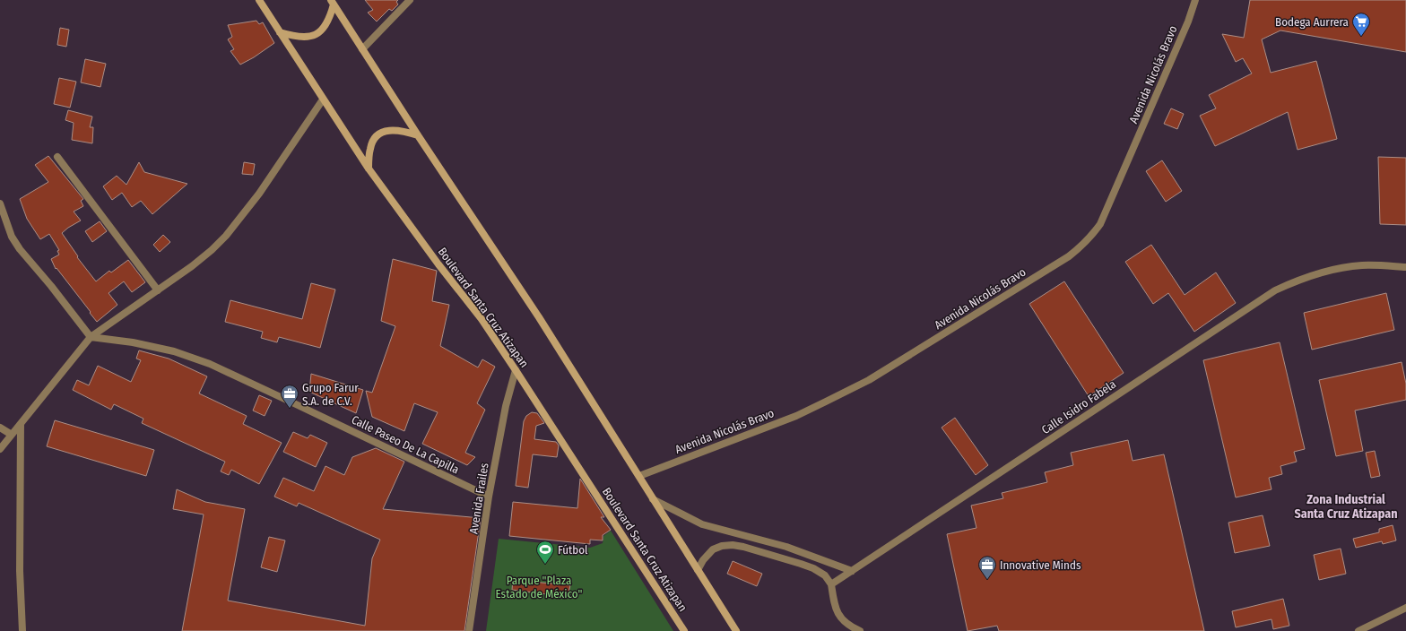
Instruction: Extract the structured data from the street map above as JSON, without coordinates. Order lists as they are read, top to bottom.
{
  "streets": {
    "main road": ["Boulevard Santa Cruz Atizapan"],
    "street": [
      "Avenida Nicolás Bravo",
      "Calle Isidro Fabela",
      "Calle Paseo De La Capilla",
      "Avenida Frailes"
    ]
  },
  "crossings": [
    ["Boulevard Santa Cruz Atizapan", "Avenida Frailes"],
    ["Calle Paseo De La Capilla", "Avenida Frailes"]
  ],
  "districts": ["Zona Industrial Santa Cruz Atizapan"],
  "parks": ["Parque \"Plaza Estado de México\""],
  "places": {
    "supermarket": ["Bodega Aurrera"],
    "office": ["Grupo Farur S.A. de C.V.", "Innovative Minds"],
    "sports": ["Fútbol"]
  }
}
